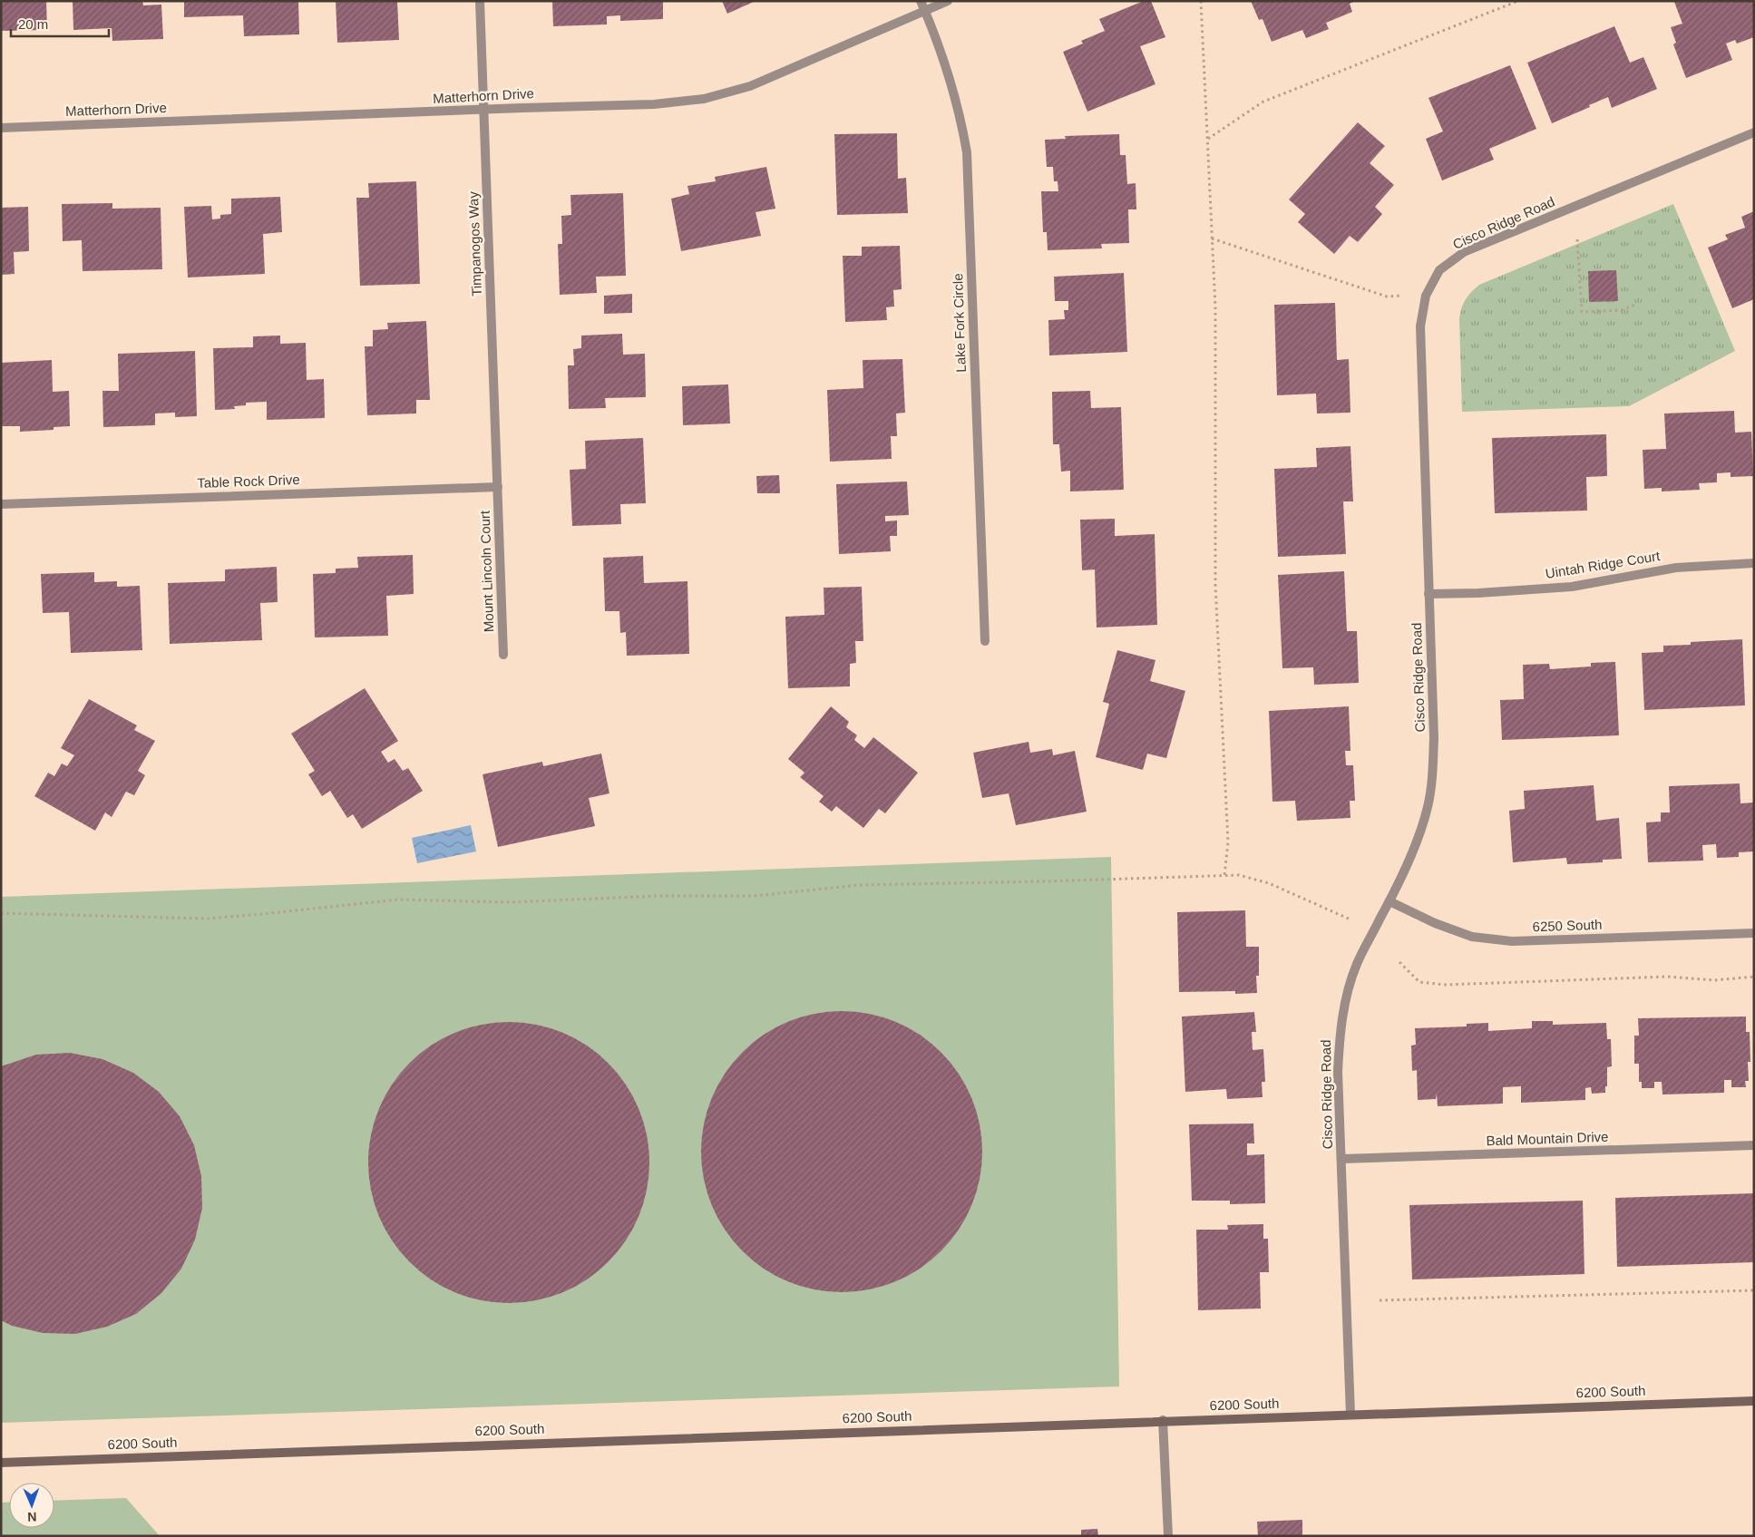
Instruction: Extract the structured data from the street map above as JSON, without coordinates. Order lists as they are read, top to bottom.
{
  "streets": {
    "main road": ["6200 South"],
    "street": [
      "Matterhorn Drive",
      "Cisco Ridge Road",
      "Timpanogos Way",
      "Lake Fork Circle",
      "Table Rock Drive",
      "Uintah Ridge Court",
      "Mount Lincoln Court",
      "6250 South",
      "Bald Mountain Drive"
    ]
  },
  "crossings": [
    ["Matterhorn Drive", "Timpanogos Way"],
    ["Matterhorn Drive", "Lake Fork Circle"],
    ["Cisco Ridge Road", "Uintah Ridge Court"],
    ["Cisco Ridge Road", "6250 South"],
    ["Cisco Ridge Road", "Bald Mountain Drive"],
    ["Cisco Ridge Road", "6200 South"],
    ["Timpanogos Way", "Table Rock Drive"],
    ["Timpanogos Way", "Mount Lincoln Court"],
    ["Table Rock Drive", "Mount Lincoln Court"]
  ],
  "scale_bar": "20 m",
  "north": "bottom"
}
